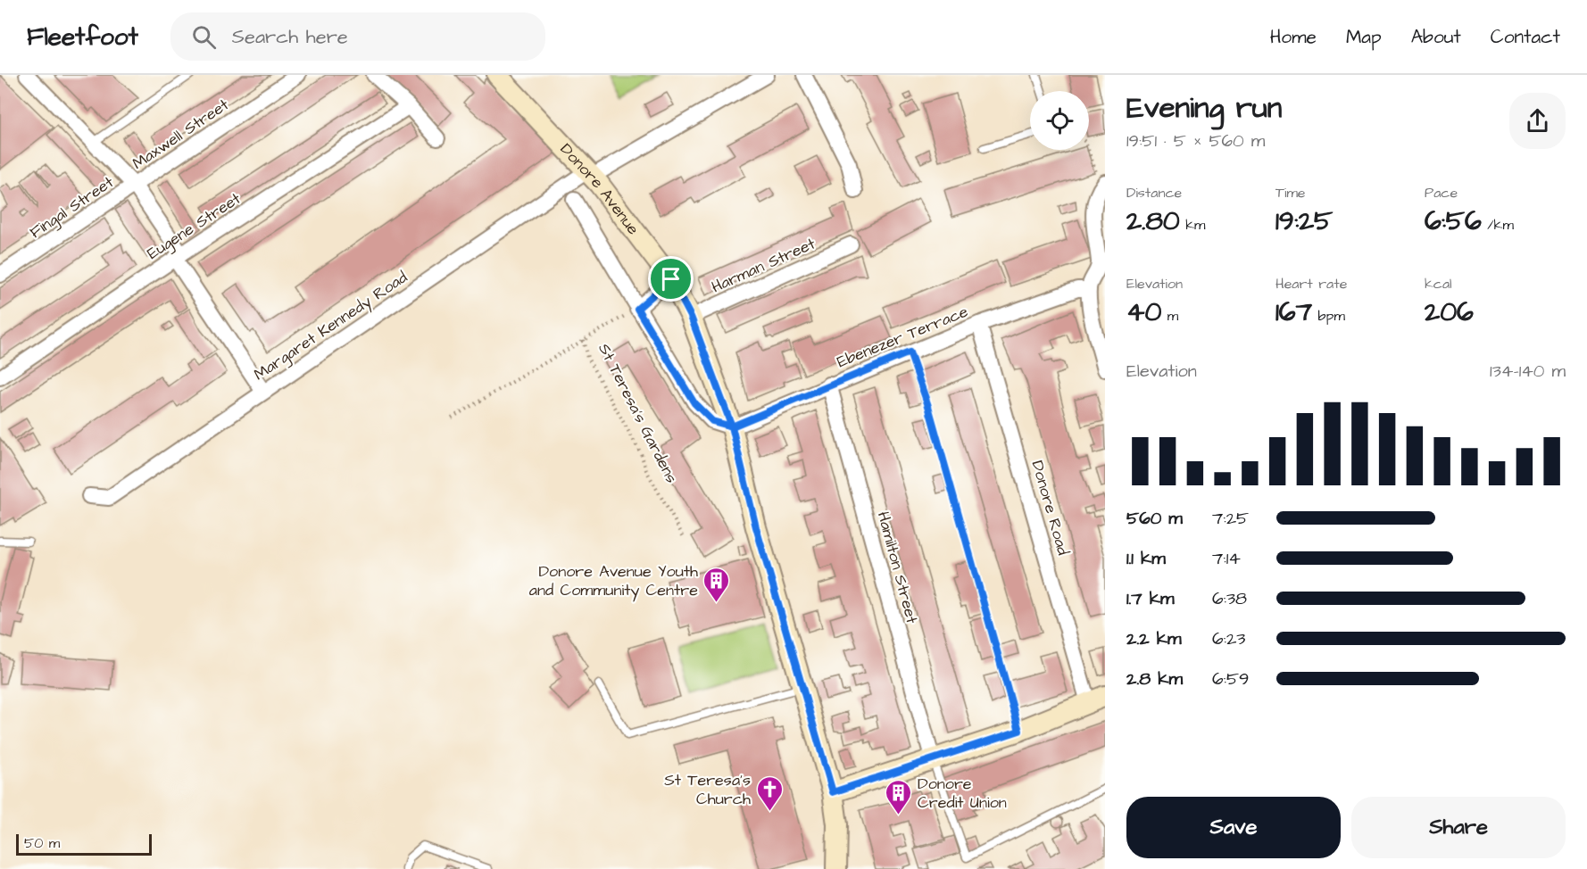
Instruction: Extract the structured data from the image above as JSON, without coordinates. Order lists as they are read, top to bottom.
{
  "streets": {
    "street": [
      "Maxwell Street",
      "Donore Avenue",
      "Fingal Street",
      "Eugene Street",
      "Harman Street",
      "Margaret Kennedy Road",
      "Ebenezer Terrace",
      "Donore Road",
      "Hamilton Street"
    ],
    "path": ["St Teresa's Gardens"]
  },
  "crossings": [
    ["Maxwell Street", "Fingal Street"],
    ["Donore Avenue", "Harman Street"],
    ["Donore Avenue", "Margaret Kennedy Road"],
    ["Donore Avenue", "Ebenezer Terrace"],
    ["Ebenezer Terrace", "Donore Road"],
    ["Ebenezer Terrace", "Hamilton Street"]
  ],
  "places": {
    "building": ["Donore Avenue Youth and Community Centre", "Donore Credit Union"],
    "church": ["St Teresa's Church"]
  },
  "scale_bar": "50 m",
  "page": {
    "header": "Fleetfoot",
    "search": "Search here",
    "nav": [
      "Home",
      "Map",
      "About",
      "Contact"
    ],
    "heading": ["Evening run", "19:51 · 5 × 560 m"],
    "stats": [
      ["Distance", "2.80 km"],
      ["Time", "19:25"],
      ["Pace", "6:56 /km"],
      ["Elevation", "40 m"],
      ["Heart rate", "167 bpm"],
      ["kcal", "206"]
    ],
    "chart": ["Elevation", "134–140 m"],
    "list": [
      {
        "name": "560 m",
        "note": "7:25"
      },
      {
        "name": "1.1 km",
        "note": "7:14"
      },
      {
        "name": "1.7 km",
        "note": "6:38"
      },
      {
        "name": "2.2 km",
        "note": "6:23"
      },
      {
        "name": "2.8 km",
        "note": "6:59"
      }
    ],
    "buttons": ["Save", "Share"],
    "scale": "50 m"
  }
}
